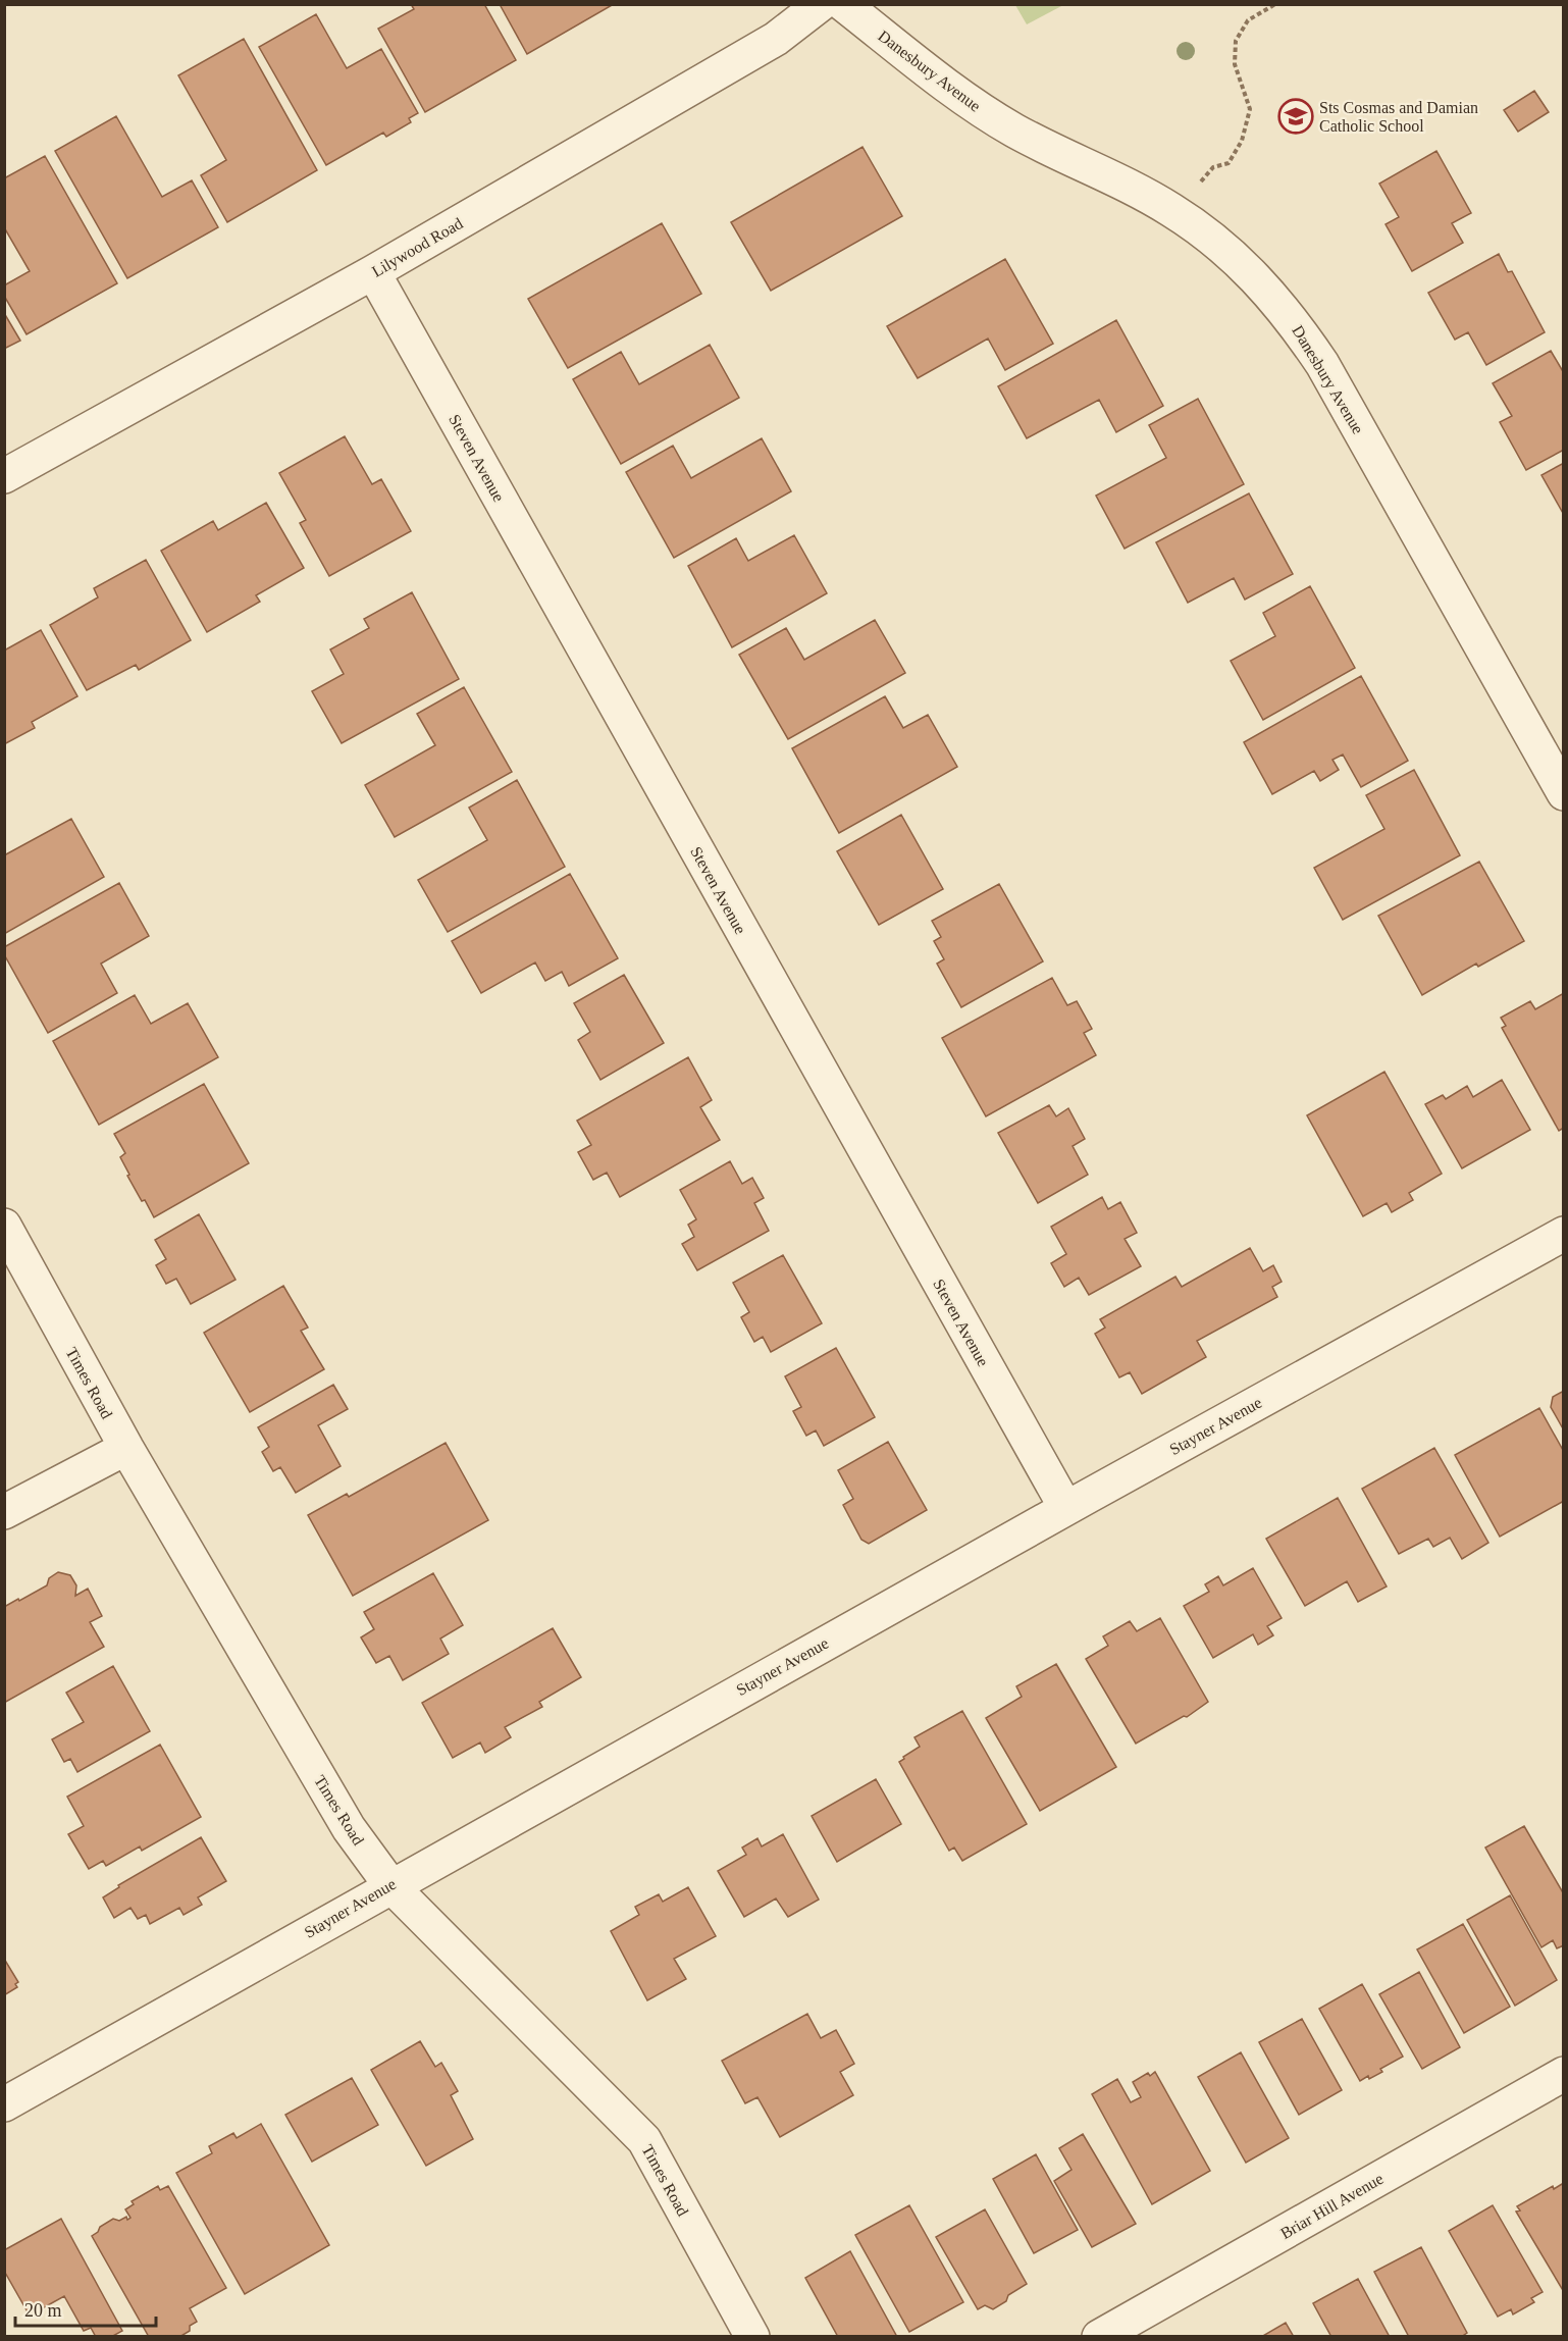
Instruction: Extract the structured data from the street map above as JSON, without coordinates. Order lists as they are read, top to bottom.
{
  "streets": {
    "street": [
      "Danesbury Avenue",
      "Lilywood Road",
      "Steven Avenue",
      "Times Road",
      "Stayner Avenue",
      "Briar Hill Avenue"
    ]
  },
  "crossings": [
    ["Lilywood Road", "Steven Avenue"],
    ["Steven Avenue", "Stayner Avenue"],
    ["Times Road", "Stayner Avenue"]
  ],
  "places": {
    "school or university": ["Sts Cosmas and Damian Catholic School"]
  },
  "scale_bar": "20 m"
}
